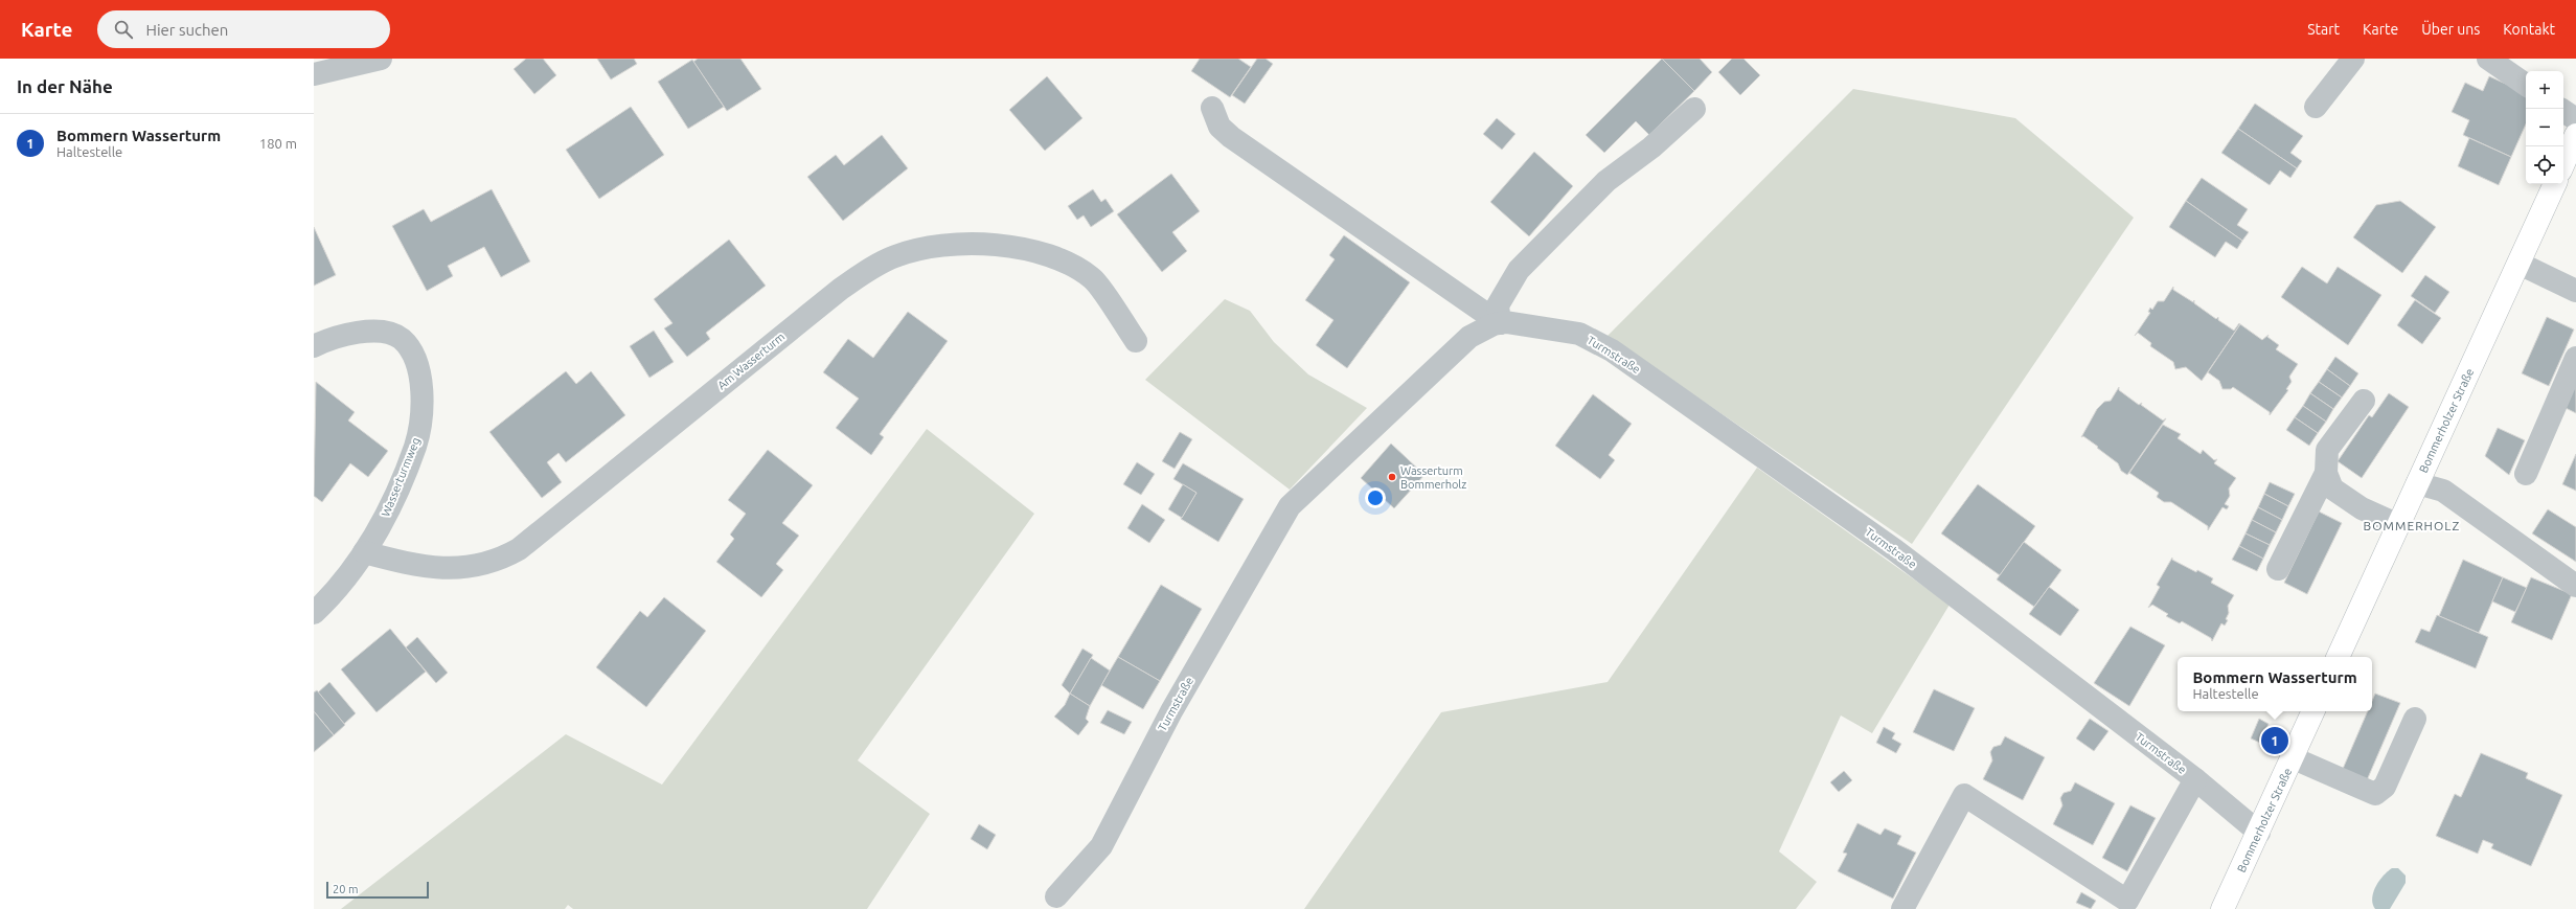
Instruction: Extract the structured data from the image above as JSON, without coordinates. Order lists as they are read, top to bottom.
{
  "streets": {
    "main road": ["Bommerholzer Straße"],
    "street": ["Turmstraße", "Am Wasserturm", "Wasserturmweg"]
  },
  "crossings": [
    ["Turmstraße", "Bommerholzer Straße"],
    ["Am Wasserturm", "Wasserturmweg"]
  ],
  "districts": ["BOMMERHOLZ"],
  "places": ["Wasserturm Bommerholz"],
  "scale_bar": "20 m",
  "page": {
    "header": "Karte",
    "search": "Hier suchen",
    "nav": [
      "Start",
      "Karte",
      "Über uns",
      "Kontakt"
    ],
    "heading": "In der Nähe",
    "map_buttons": ["+", "−"],
    "list": [
      {
        "mark": "1",
        "name": "Bommern Wasserturm",
        "note": "Haltestelle",
        "value": "180 m"
      }
    ],
    "popup": ["Bommern Wasserturm", "Haltestelle"],
    "pins": "1",
    "scale": "20 m"
  }
}
